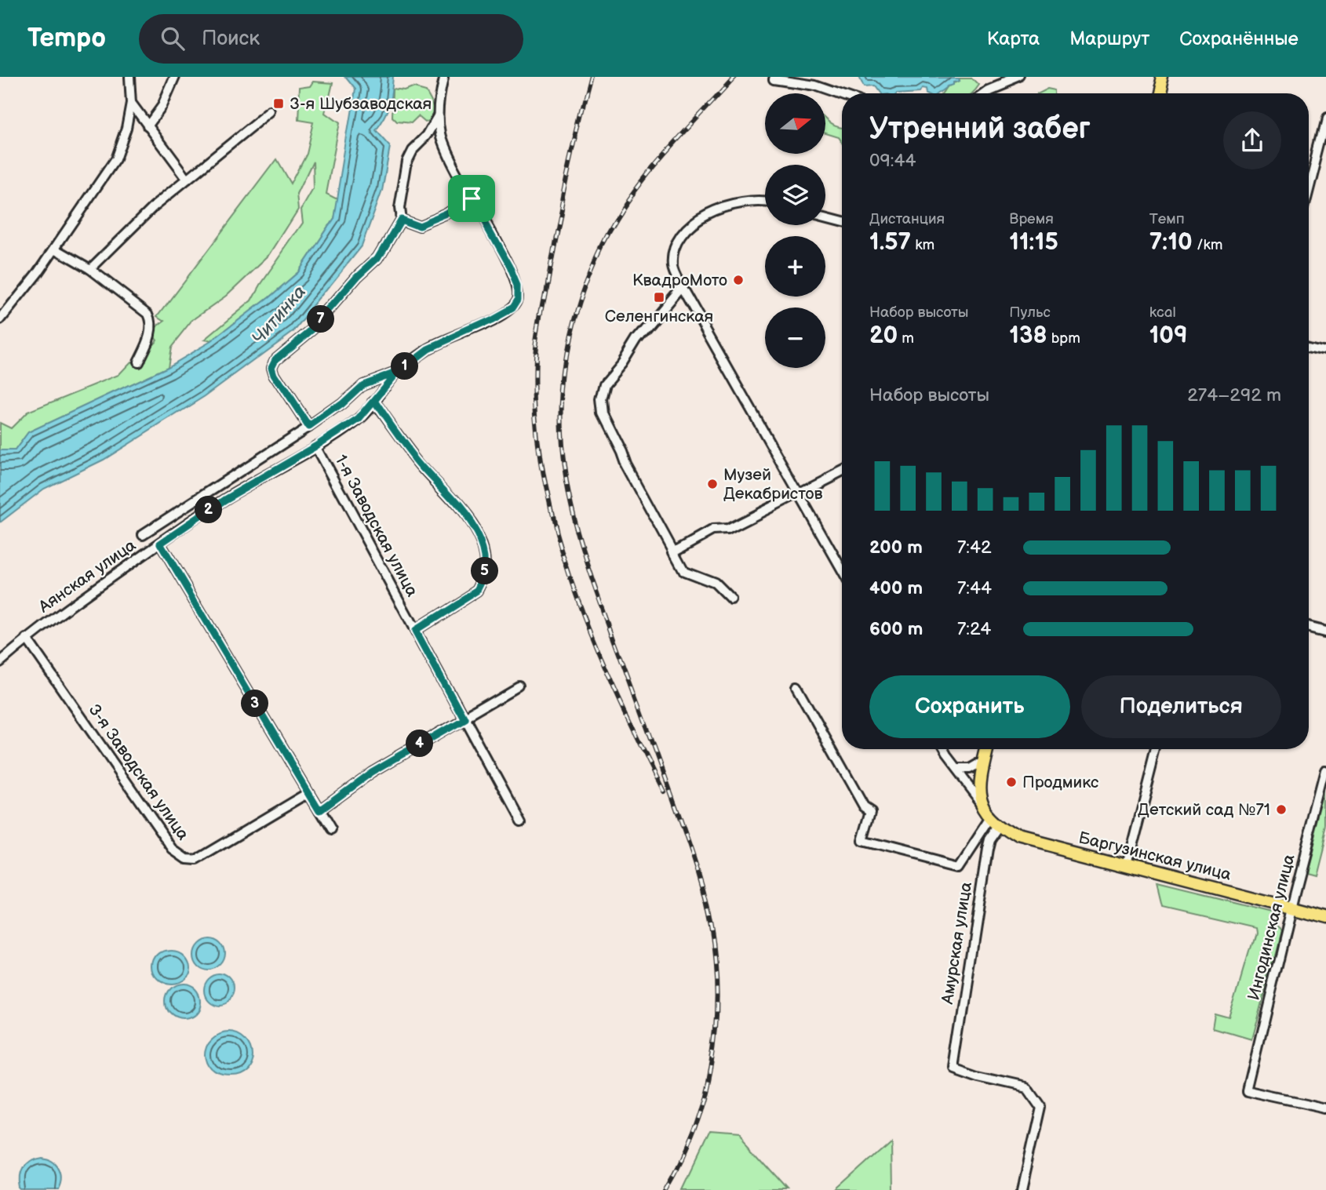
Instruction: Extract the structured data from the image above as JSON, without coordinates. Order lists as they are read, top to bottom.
{
  "streets": {
    "main road": ["Баргузинская улица"],
    "street": [
      "1-я Заводская улица",
      "Аянская улица",
      "3-я Заводская улица",
      "Ингодинская улица",
      "Амурская улица"
    ]
  },
  "crossings": [
    ["1-я Заводская улица", "Аянская улица"],
    ["Аянская улица", "3-я Заводская улица"],
    ["Баргузинская улица", "Ингодинская улица"],
    ["Баргузинская улица", "Амурская улица"]
  ],
  "water": ["Читинка"],
  "places": {
    "transit": ["3-я Шубзаводская", "Селенгинская"],
    "other": [
      "КвадроМото",
      "Музей Декабристов",
      "Продмикс",
      "Детский сад №71"
    ]
  },
  "north": "right",
  "page": {
    "header": "Tempo",
    "search": "Поиск",
    "nav": ["Карта", "Маршрут", "Сохранённые"],
    "map_buttons": ["+", "−"],
    "heading": ["Утренний забег", "09:44"],
    "stats": [
      ["Дистанция", "1.57 km"],
      ["Время", "11:15"],
      ["Темп", "7:10 /km"],
      ["Набор высоты", "20 m"],
      ["Пульс", "138 bpm"],
      ["kcal", "109"]
    ],
    "pins": [
      "7",
      "1",
      "2",
      "5",
      "3",
      "4"
    ],
    "chart": ["Набор высоты", "274–292 m"],
    "list": [
      {
        "name": "200 m",
        "note": "7:42"
      },
      {
        "name": "400 m",
        "note": "7:44"
      },
      {
        "name": "600 m",
        "note": "7:24"
      }
    ],
    "buttons": ["Сохранить", "Поделиться"]
  }
}
